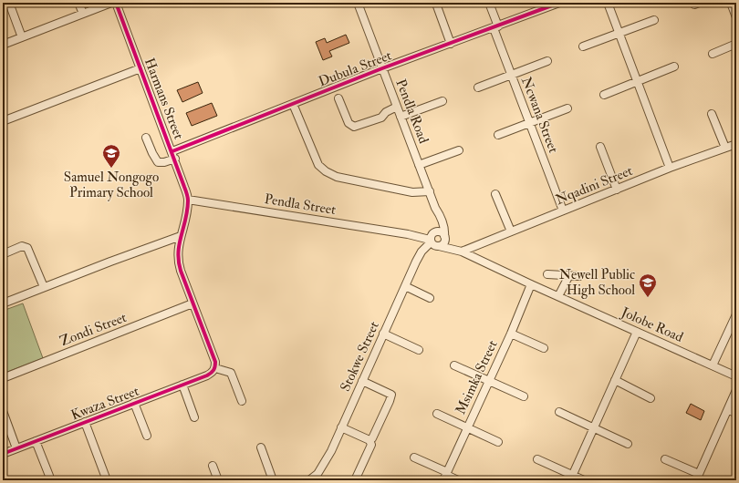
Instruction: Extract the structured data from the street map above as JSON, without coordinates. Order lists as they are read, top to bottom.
{
  "streets": {
    "street": [
      "Dubula Street",
      "Harmans Street",
      "Pendla Road",
      "Ncwana Street",
      "Nqadini Street",
      "Pendla Street",
      "Jolobe Road",
      "Zondi Street",
      "Stokwe Street",
      "Msimka Street",
      "Kwaza Street"
    ]
  },
  "crossings": [
    ["Dubula Street", "Harmans Street"],
    ["Dubula Street", "Pendla Road"],
    ["Dubula Street", "Ncwana Street"],
    ["Harmans Street", "Pendla Street"],
    ["Harmans Street", "Zondi Street"],
    ["Harmans Street", "Kwaza Street"],
    ["Pendla Road", "Pendla Street"],
    ["Pendla Road", "Jolobe Road"],
    ["Pendla Road", "Stokwe Street"],
    ["Ncwana Street", "Nqadini Street"],
    ["Nqadini Street", "Jolobe Road"],
    ["Pendla Street", "Jolobe Road"],
    ["Pendla Street", "Stokwe Street"],
    ["Jolobe Road", "Stokwe Street"],
    ["Jolobe Road", "Msimka Street"]
  ],
  "places": {
    "school or university": ["Samuel Nongogo Primary School", "Newell Public High School"]
  }
}
